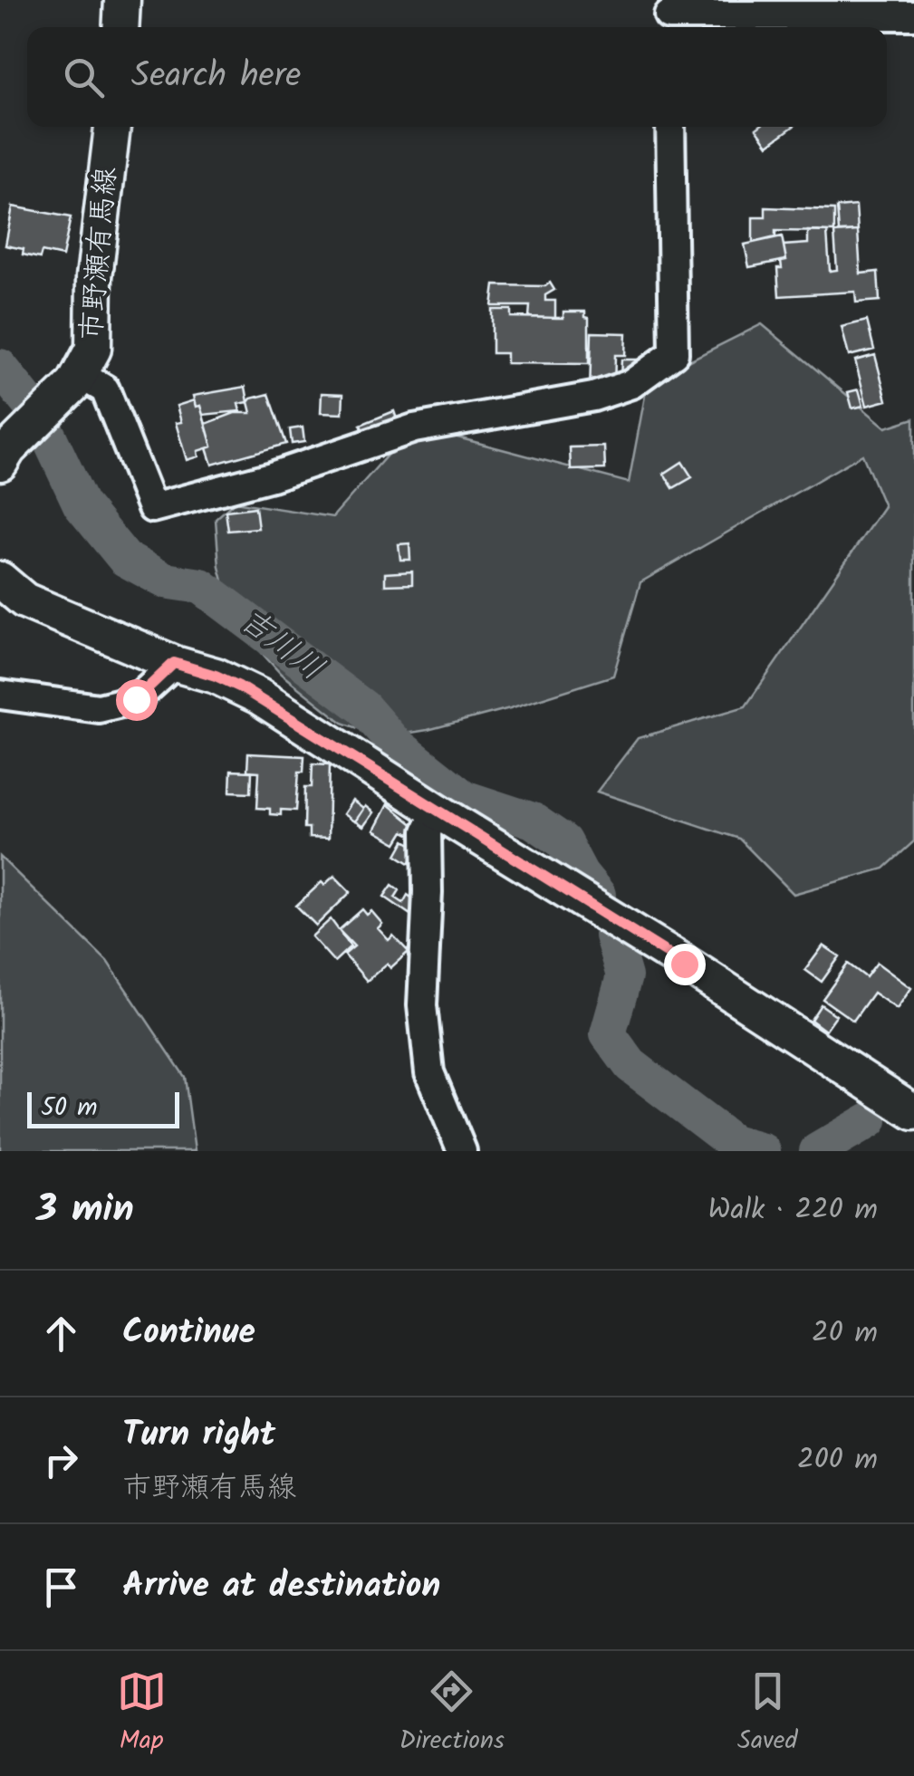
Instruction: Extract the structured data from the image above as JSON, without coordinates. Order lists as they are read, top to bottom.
{
  "streets": {
    "main road": ["市野瀬有馬線"]
  },
  "water": ["吉川川"],
  "scale_bar": "50 m",
  "page": {
    "search": "Search here",
    "scale": "50 m",
    "heading": ["3 min", "Walk · 220 m"],
    "list": [
      ["Continue", "20 m"],
      ["Turn right", "市野瀬有馬線", "200 m"],
      "Arrive at destination"
    ],
    "nav": ["Map", "Directions", "Saved"]
  }
}
